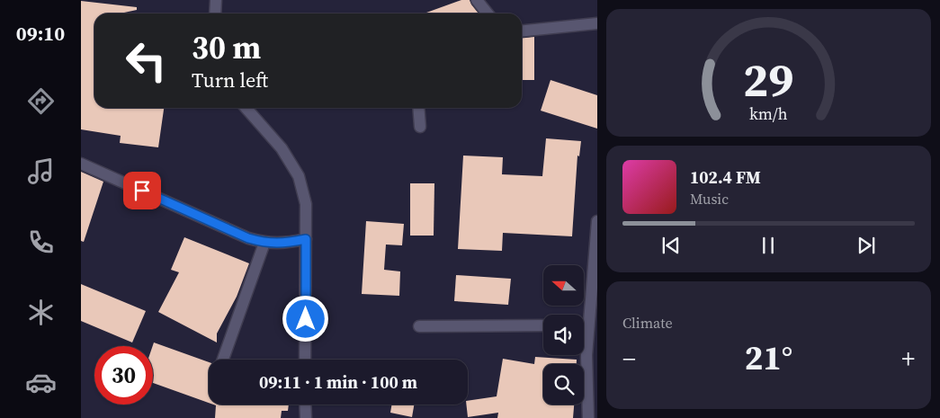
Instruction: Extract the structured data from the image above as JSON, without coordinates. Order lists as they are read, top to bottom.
{
  "north": "left",
  "page": {
    "tabs": "09:10",
    "turn": ["30 m", "Turn left"],
    "song": ["102.4 FM", "Music"],
    "tile": "Climate",
    "heat": ["−", "21°", "+"],
    "limit": "30",
    "trip": "09:11 · 1 min · 100 m",
    "gauge": ["29", "km/h"]
  }
}
